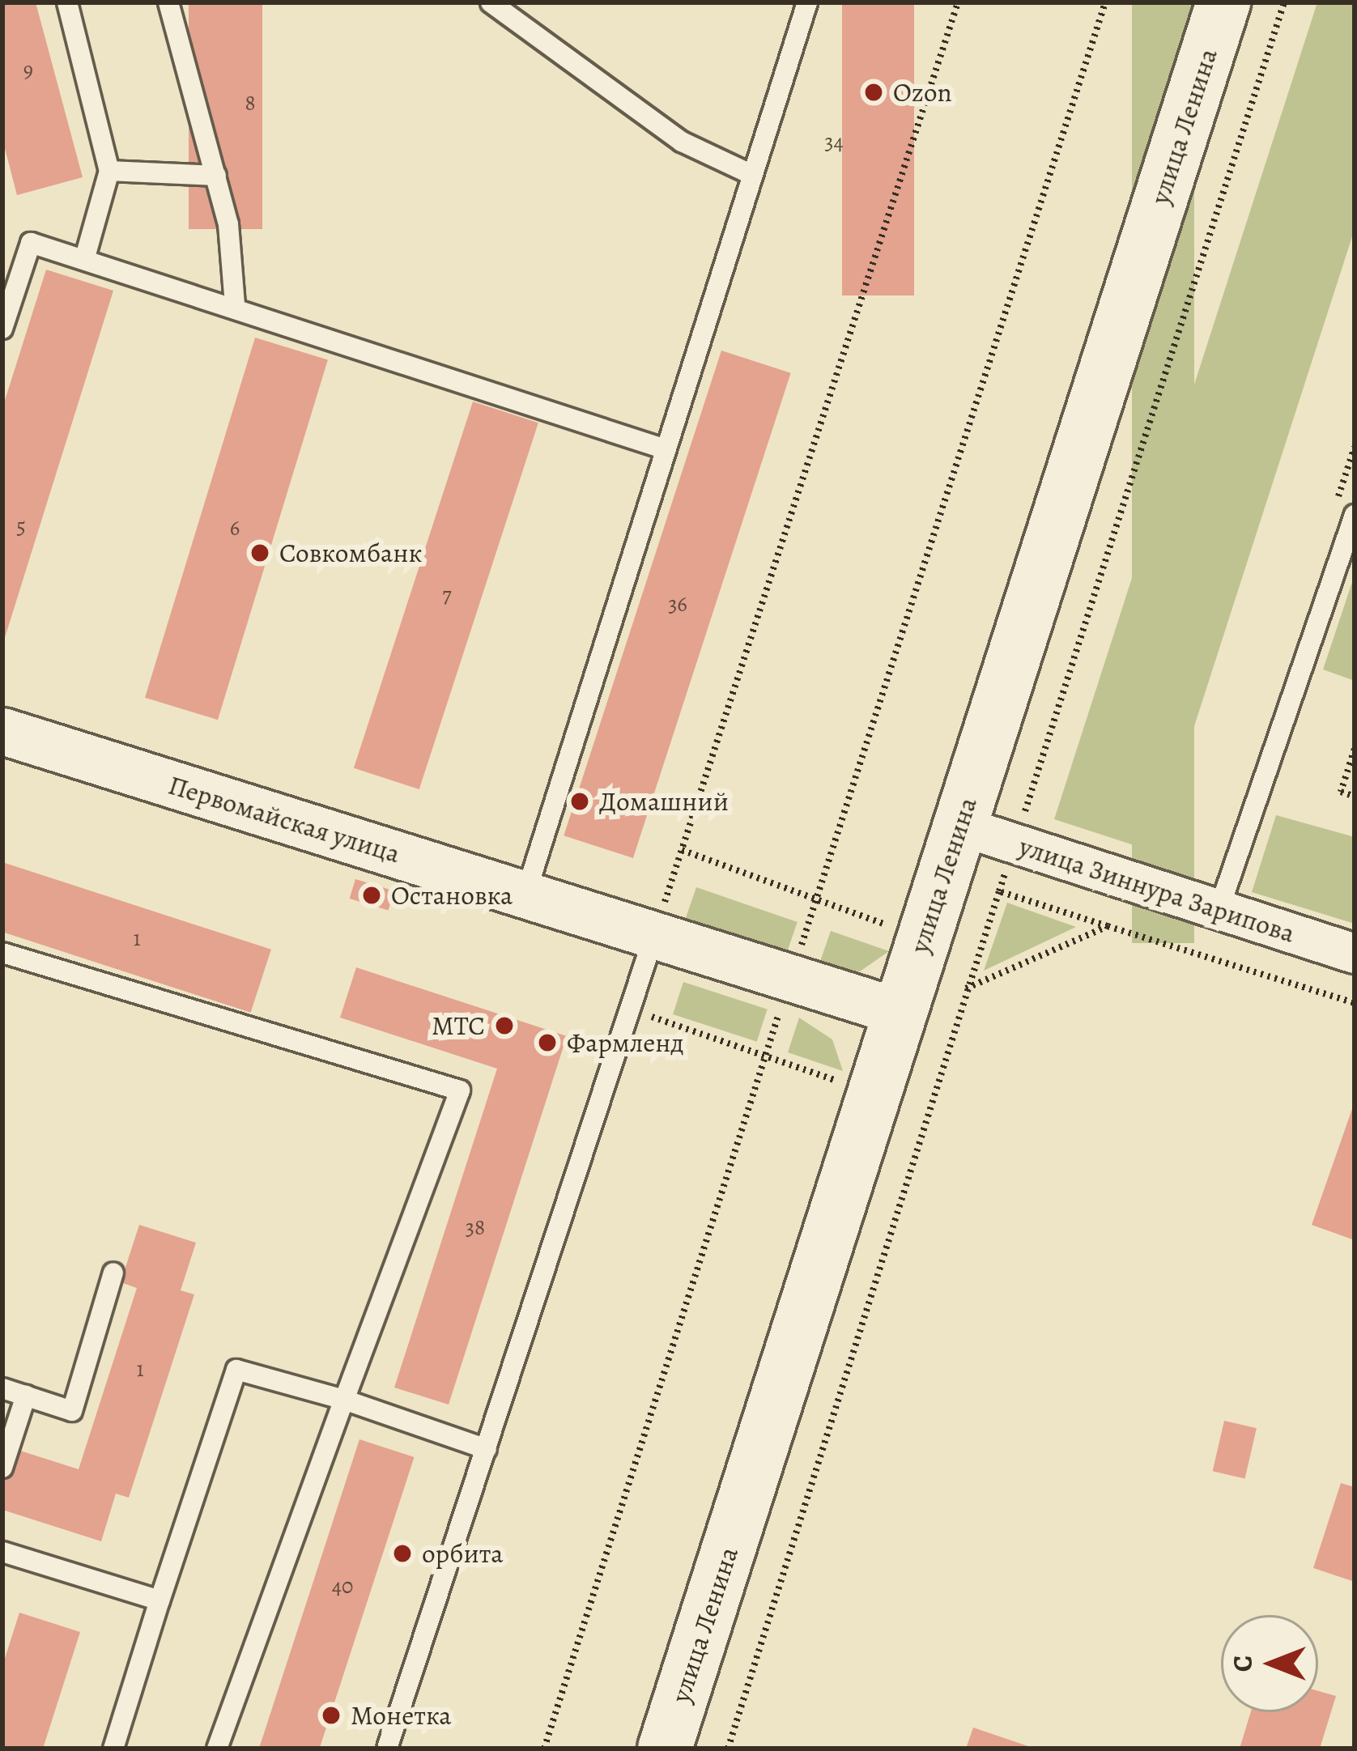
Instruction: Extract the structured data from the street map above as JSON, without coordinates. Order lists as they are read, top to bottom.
{
  "streets": {
    "main road": ["улица Ленина"],
    "street": ["Первомайская улица", "улица Зиннура Зарипова"]
  },
  "crossings": [
    ["улица Ленина", "Первомайская улица"],
    ["улица Ленина", "улица Зиннура Зарипова"]
  ],
  "places": [
    "Ozon",
    "Совкомбанк",
    "Домашний",
    "Остановка",
    "МТС",
    "Фармленд",
    "орбита",
    "Монетка"
  ],
  "house_numbers": [
    "9",
    "8",
    "34",
    "5",
    "6",
    "7",
    "36",
    "1",
    "38",
    "1",
    "40"
  ],
  "north": "left"
}
